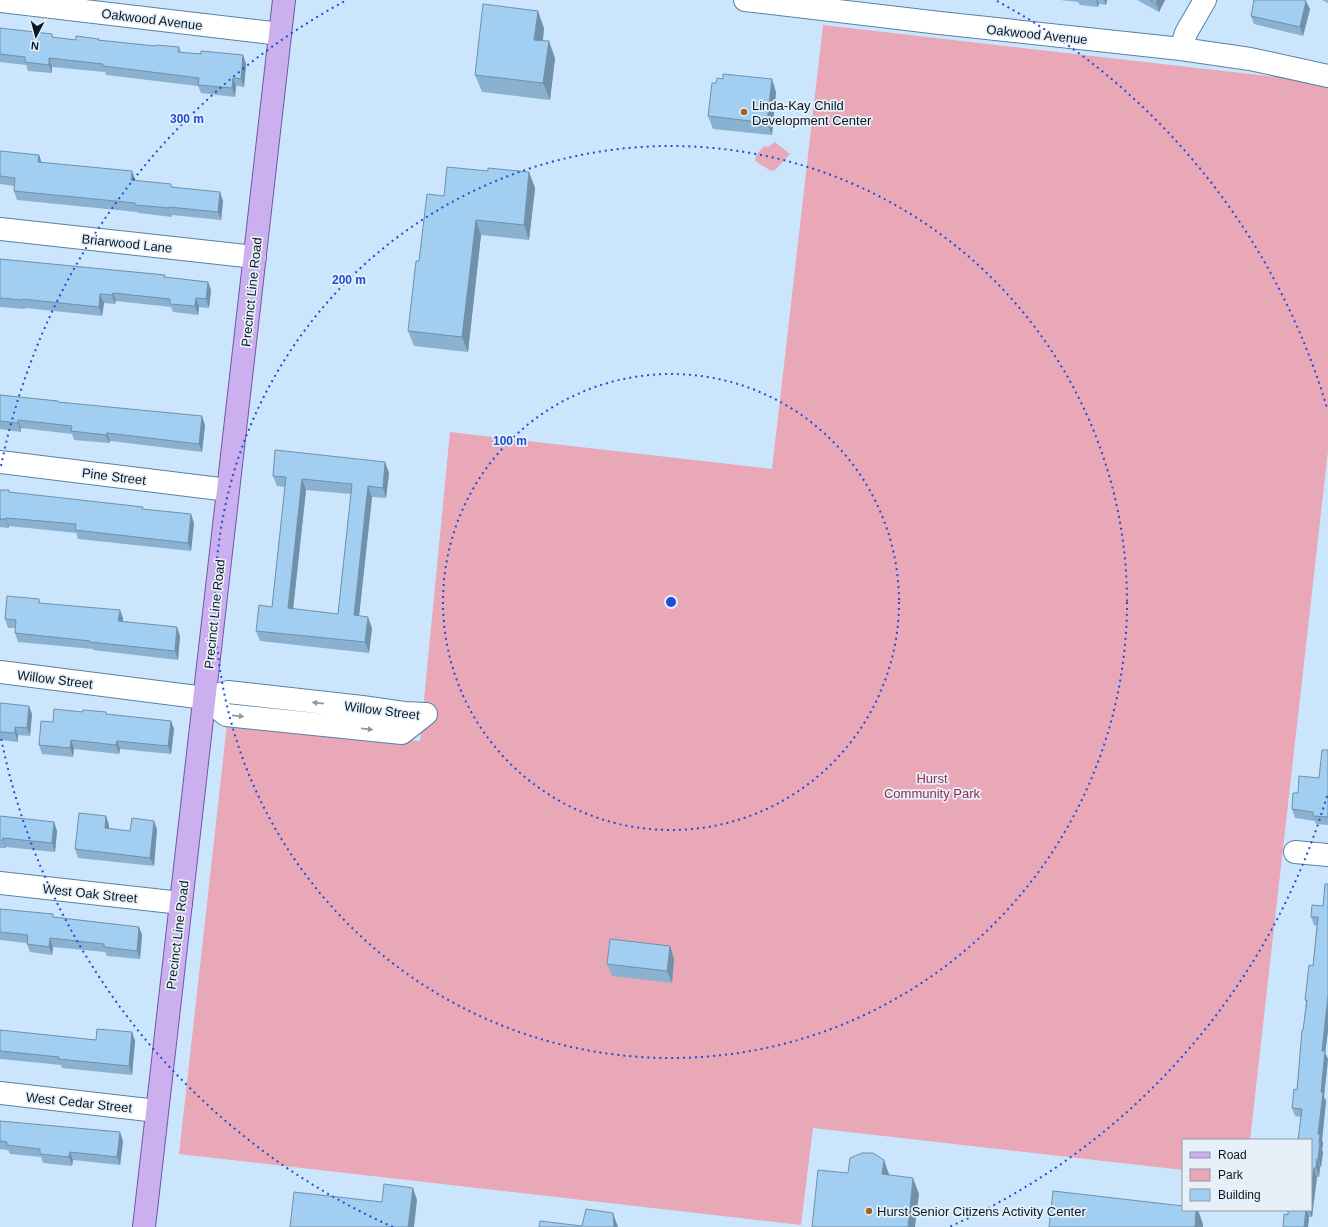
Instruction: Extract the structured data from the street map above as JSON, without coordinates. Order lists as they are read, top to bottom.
{
  "streets": {
    "main road": ["Precinct Line Road"],
    "street": [
      "Oakwood Avenue",
      "Briarwood Lane",
      "Pine Street",
      "Willow Street",
      "West Oak Street",
      "West Cedar Street"
    ]
  },
  "crossings": [
    ["Oakwood Avenue", "Precinct Line Road"],
    ["Briarwood Lane", "Precinct Line Road"],
    ["Precinct Line Road", "Pine Street"],
    ["Precinct Line Road", "Willow Street"],
    ["Precinct Line Road", "West Oak Street"],
    ["Precinct Line Road", "West Cedar Street"]
  ],
  "parks": ["Hurst Community Park"],
  "places": ["Linda-Kay Child Development Center", "Hurst Senior Citizens Activity Center"],
  "legend": ["Road", "Park", "Building"],
  "north": "bottom",
  "rings": ["300 m", "200 m", "100 m"]
}
